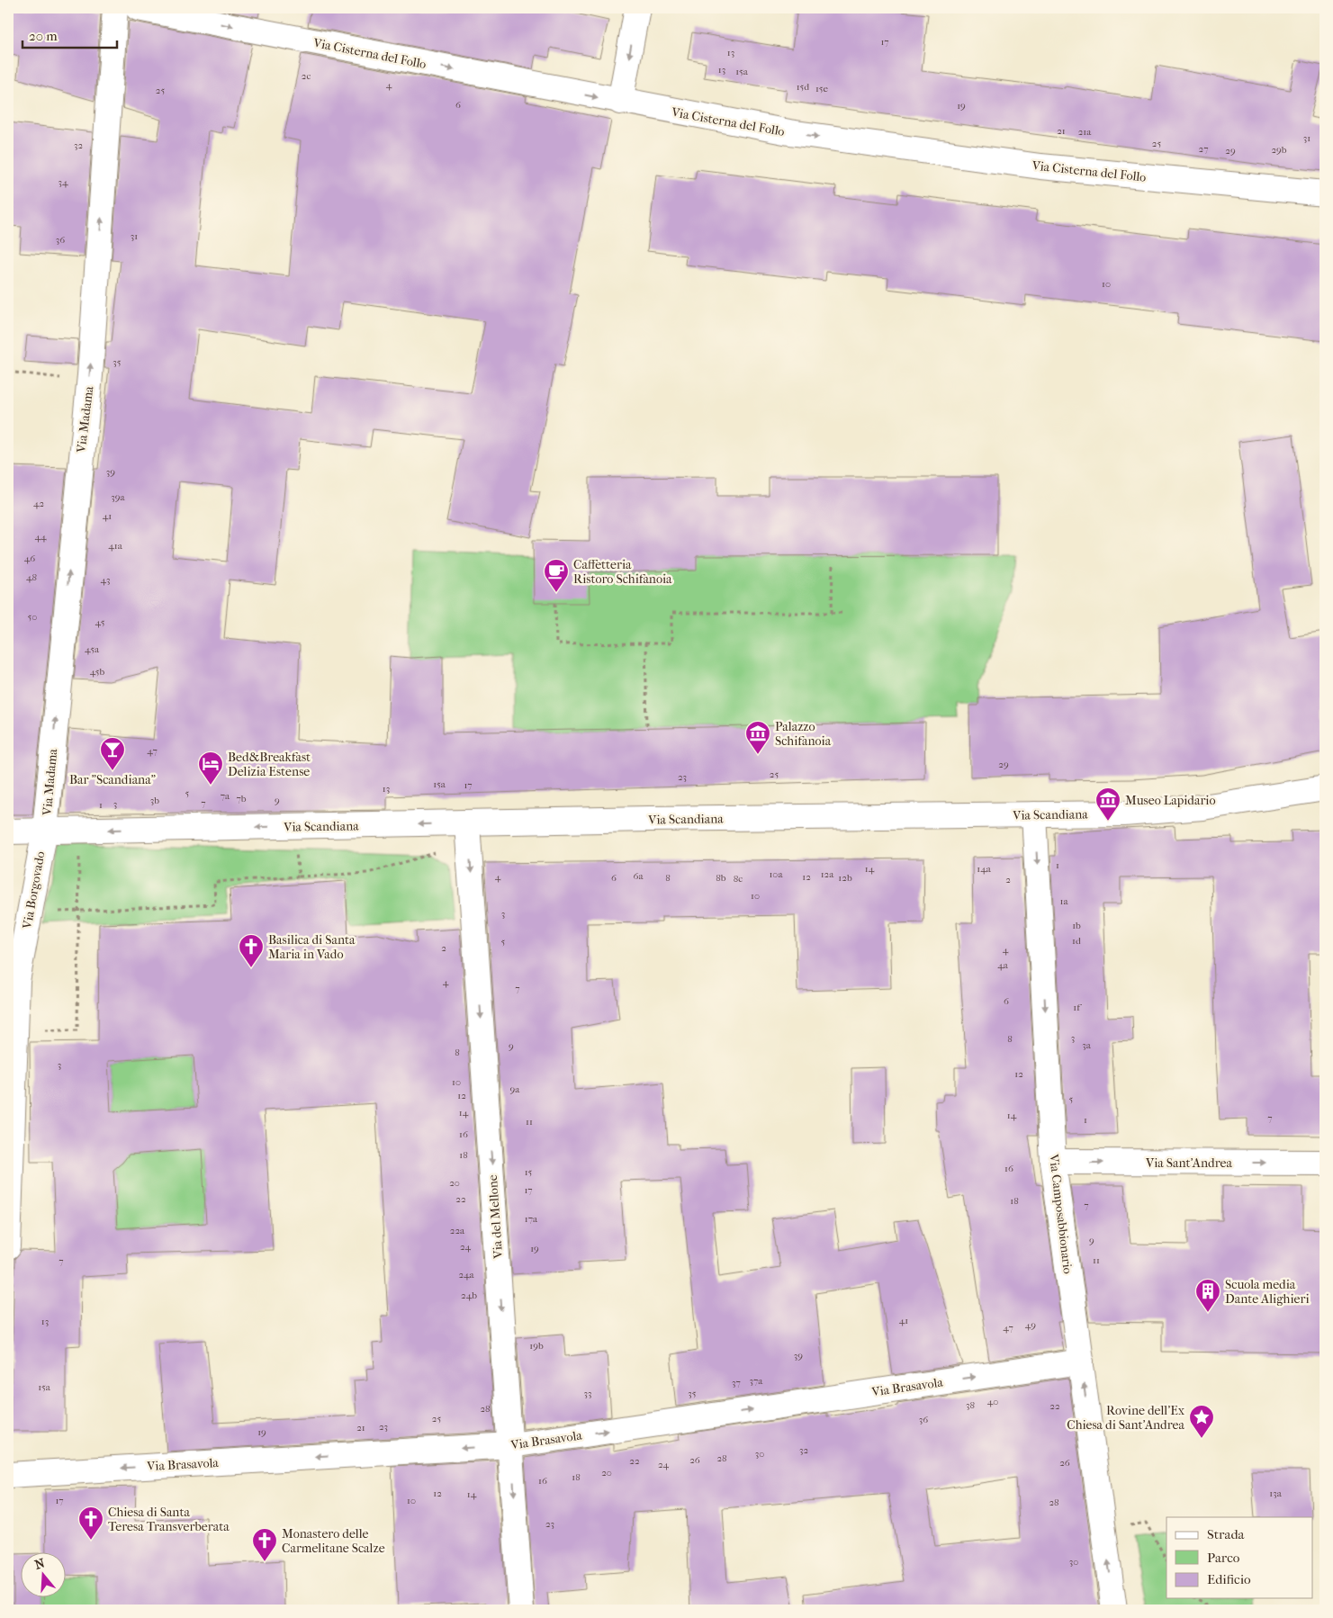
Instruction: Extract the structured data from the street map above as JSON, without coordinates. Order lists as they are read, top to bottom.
{
  "streets": {
    "street": [
      "Via Cisterna del Follo",
      "Via Madama",
      "Via Scandiana",
      "Via Borgovado",
      "Via Sant'Andrea",
      "Via Camposabbionario",
      "Via del Mellone",
      "Via Brasavola"
    ]
  },
  "crossings": [
    ["Via Madama", "Via Scandiana"],
    ["Via Madama", "Via Borgovado"],
    ["Via Scandiana", "Via Borgovado"],
    ["Via Scandiana", "Via Camposabbionario"],
    ["Via Scandiana", "Via del Mellone"],
    ["Via Sant'Andrea", "Via Camposabbionario"],
    ["Via Camposabbionario", "Via Brasavola"],
    ["Via del Mellone", "Via Brasavola"]
  ],
  "one_way": [
    "Via Cisterna del Follo",
    "Via Madama",
    "Via Sant'Andrea",
    "Via del Mellone"
  ],
  "places": {
    "cafe": ["Caffetteria Ristoro Schifanoia"],
    "museum": ["Palazzo Schifanoia", "Museo Lapidario"],
    "bar": ["Bar \"Scandiana\""],
    "hotel": ["Bed&Breakfast Delizia Estense"],
    "church": ["Basilica di Santa Maria in Vado", "Chiesa di Santa Teresa Transverberata", "Monastero delle Carmelitane Scalze"],
    "building": ["Scuola media Dante Alighieri"],
    "place": ["Rovine dell'Ex Chiesa di Sant'Andrea"]
  },
  "house_numbers": [
    "17",
    "13",
    "13",
    "15a",
    "2c",
    "4",
    "15d",
    "15e",
    "25",
    "6",
    "19",
    "21",
    "21a",
    "31",
    "25",
    "32",
    "27",
    "29b",
    "29",
    "34",
    "31",
    "36",
    "10",
    "35",
    "39",
    "39a",
    "42",
    "41",
    "44",
    "41a",
    "46",
    "48",
    "43",
    "50",
    "45",
    "45a",
    "45b",
    "47",
    "29",
    "25",
    "23",
    "15a",
    "17",
    "13",
    "5",
    "7a",
    "7b",
    "3b",
    "9",
    "7",
    "3",
    "1",
    "1",
    "14",
    "14a",
    "10a",
    "12a",
    "6a",
    "4",
    "12",
    "6",
    "8",
    "8b",
    "12b",
    "8c",
    "2",
    "10",
    "1a",
    "3",
    "1b",
    "1d",
    "5",
    "2",
    "4",
    "4a",
    "4",
    "7",
    "6",
    "1f",
    "3",
    "8",
    "3a",
    "9",
    "8",
    "3",
    "12",
    "10",
    "9a",
    "12",
    "5",
    "14",
    "14",
    "7",
    "1",
    "11",
    "16",
    "18",
    "16",
    "15",
    "20",
    "17",
    "22",
    "18",
    "7",
    "17a",
    "22a",
    "9",
    "24",
    "19",
    "11",
    "7",
    "24a",
    "24b",
    "41",
    "13",
    "49",
    "47",
    "19b",
    "39",
    "37a",
    "37",
    "15a",
    "33",
    "35",
    "40",
    "38",
    "22",
    "28",
    "25",
    "36",
    "23",
    "21",
    "19",
    "32",
    "30",
    "28",
    "26",
    "22",
    "26",
    "24",
    "20",
    "18",
    "16",
    "12",
    "13a",
    "14",
    "17",
    "10",
    "28",
    "23",
    "30"
  ],
  "legend": ["Strada", "Parco", "Edificio"],
  "scale_bar": "20 m",
  "north": "top"
}
